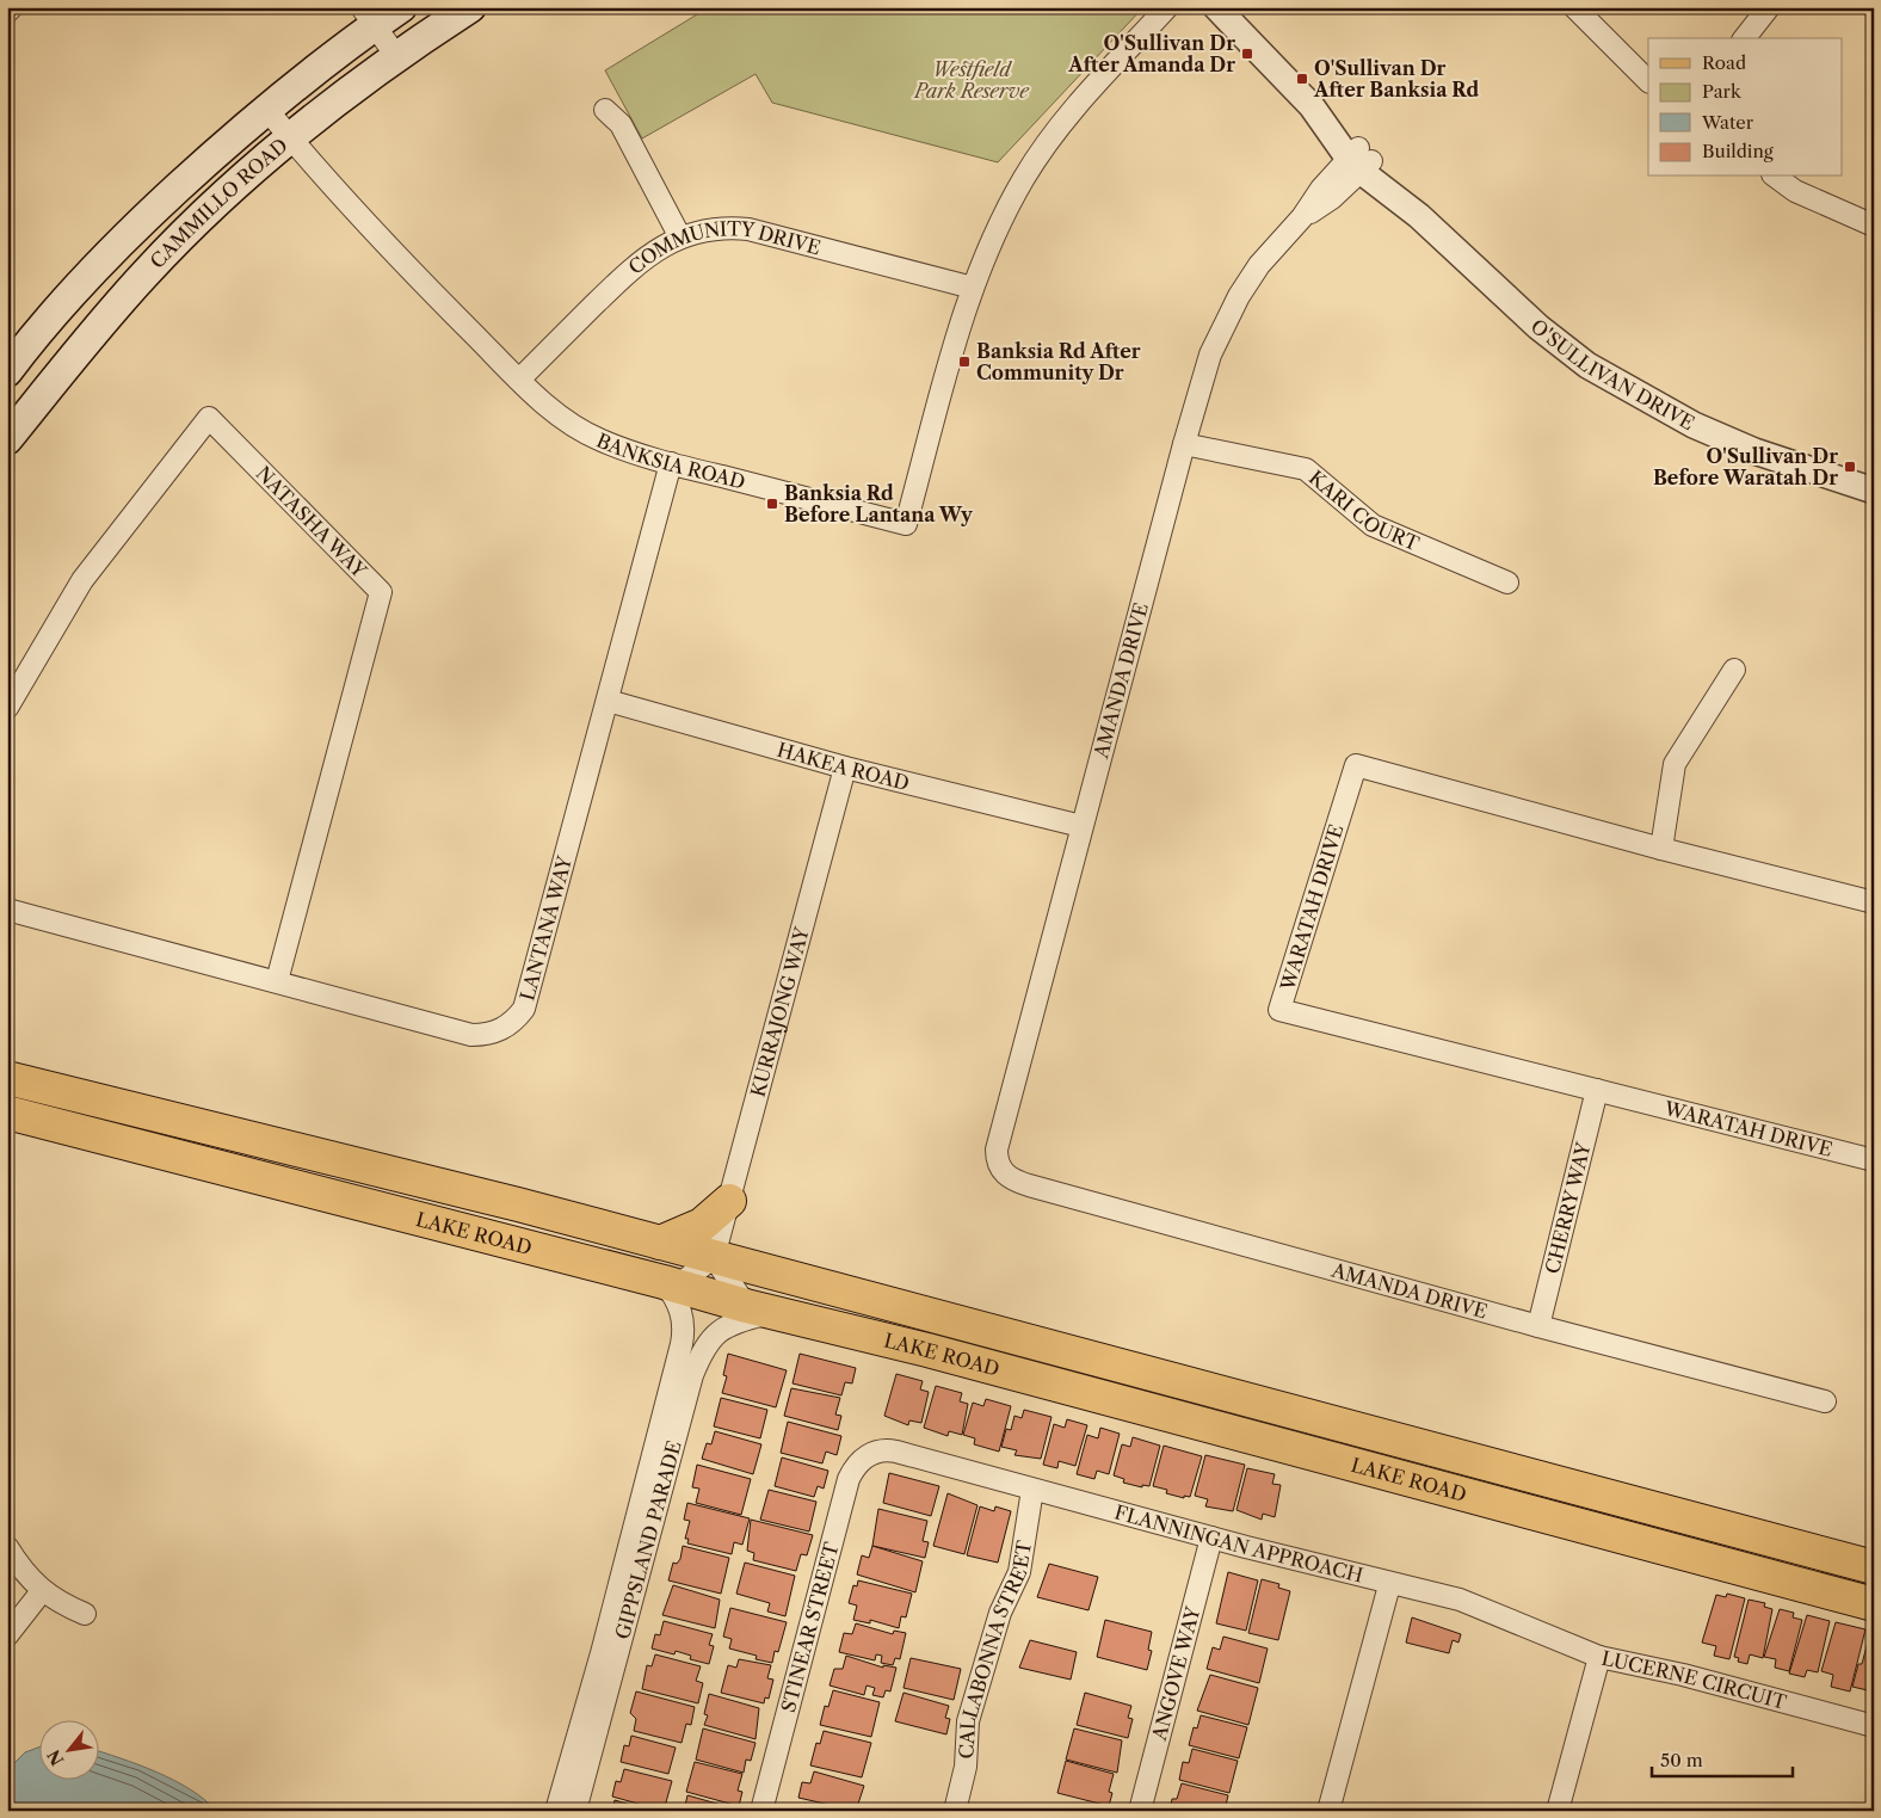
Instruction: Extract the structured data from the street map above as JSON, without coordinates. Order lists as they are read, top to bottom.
{
  "streets": {
    "main road": ["CAMMILLO ROAD", "LAKE ROAD"],
    "street": [
      "COMMUNITY DRIVE",
      "O'SULLIVAN DRIVE",
      "BANKSIA ROAD",
      "KARI COURT",
      "NATASHA WAY",
      "AMANDA DRIVE",
      "HAKEA ROAD",
      "WARATAH DRIVE",
      "LANTANA WAY",
      "KURRAJONG WAY",
      "CHERRY WAY",
      "GIPPSLAND PARADE",
      "FLANNINGAN APPROACH",
      "STINEAR STREET",
      "CALLABONNA STREET",
      "ANGOVE WAY",
      "LUCERNE CIRCUIT"
    ]
  },
  "crossings": [
    ["CAMMILLO ROAD", "BANKSIA ROAD"],
    ["COMMUNITY DRIVE", "BANKSIA ROAD"],
    ["O'SULLIVAN DRIVE", "AMANDA DRIVE"],
    ["BANKSIA ROAD", "LANTANA WAY"],
    ["KARI COURT", "AMANDA DRIVE"],
    ["NATASHA WAY", "LANTANA WAY"],
    ["AMANDA DRIVE", "HAKEA ROAD"],
    ["AMANDA DRIVE", "CHERRY WAY"],
    ["HAKEA ROAD", "LANTANA WAY"],
    ["HAKEA ROAD", "KURRAJONG WAY"],
    ["WARATAH DRIVE", "CHERRY WAY"],
    ["KURRAJONG WAY", "LAKE ROAD"],
    ["LAKE ROAD", "GIPPSLAND PARADE"],
    ["FLANNINGAN APPROACH", "STINEAR STREET"],
    ["FLANNINGAN APPROACH", "CALLABONNA STREET"],
    ["FLANNINGAN APPROACH", "ANGOVE WAY"],
    ["FLANNINGAN APPROACH", "LUCERNE CIRCUIT"]
  ],
  "parks": ["Westfield Park Reserve"],
  "places": {
    "transit": [
      "O'Sullivan Dr After Amanda Dr",
      "O'Sullivan Dr After Banksia Rd",
      "Banksia Rd After Community Dr",
      "O'Sullivan Dr Before Waratah Dr",
      "Banksia Rd Before Lantana Wy"
    ]
  },
  "legend": [
    "Road",
    "Park",
    "Water",
    "Building"
  ],
  "scale_bar": "50 m",
  "north": "bottom left"
}
